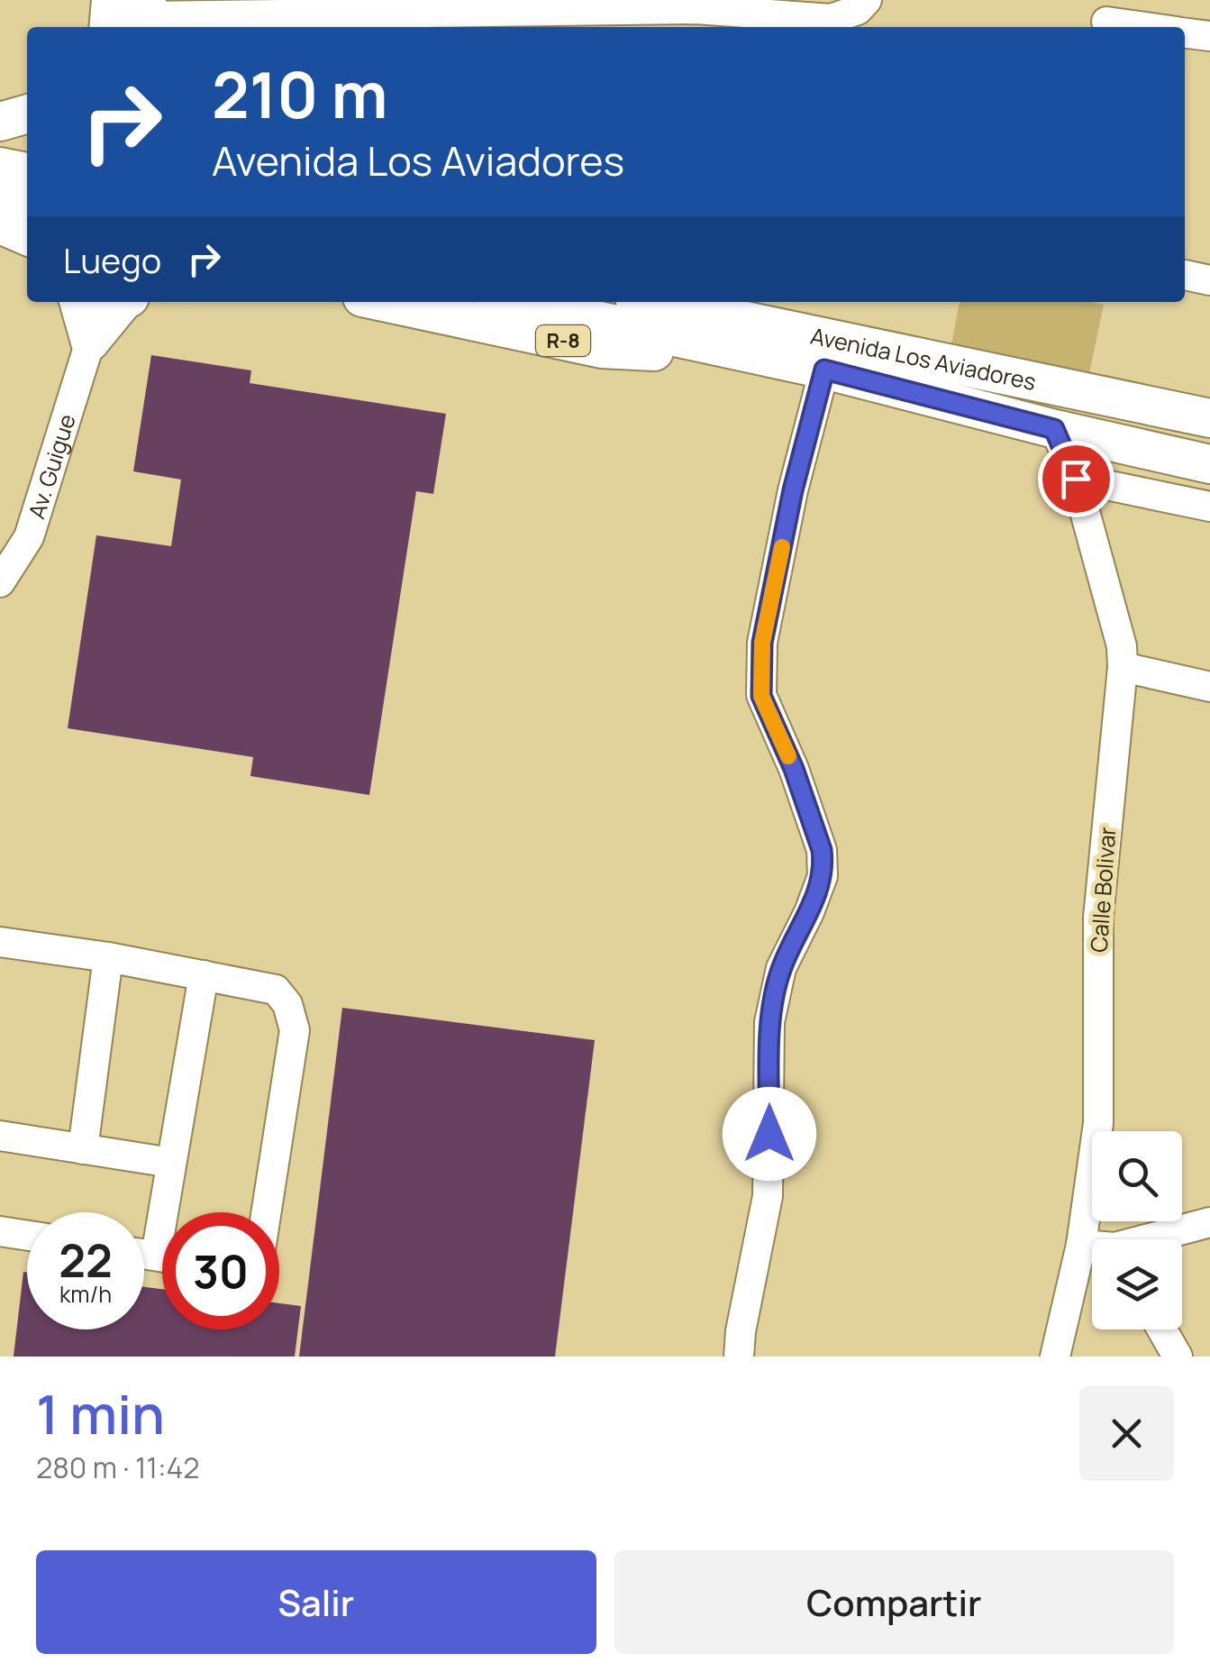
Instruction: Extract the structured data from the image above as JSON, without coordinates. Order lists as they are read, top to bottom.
{
  "streets": {
    "main road": ["R-8", "Avenida Los Aviadores"],
    "street": ["Av. Guigue", "Calle Bolivar"]
  },
  "crossings": [
    ["R-8", "Avenida Los Aviadores"],
    ["Avenida Los Aviadores", "Calle Bolivar"]
  ],
  "page": {
    "turn": ["210 m", "Avenida Los Aviadores"],
    "then": "Luego",
    "speed": "22 km/h",
    "limit": "30",
    "heading": ["1 min", "280 m · 11:42"],
    "buttons": ["Salir", "Compartir"]
  }
}
